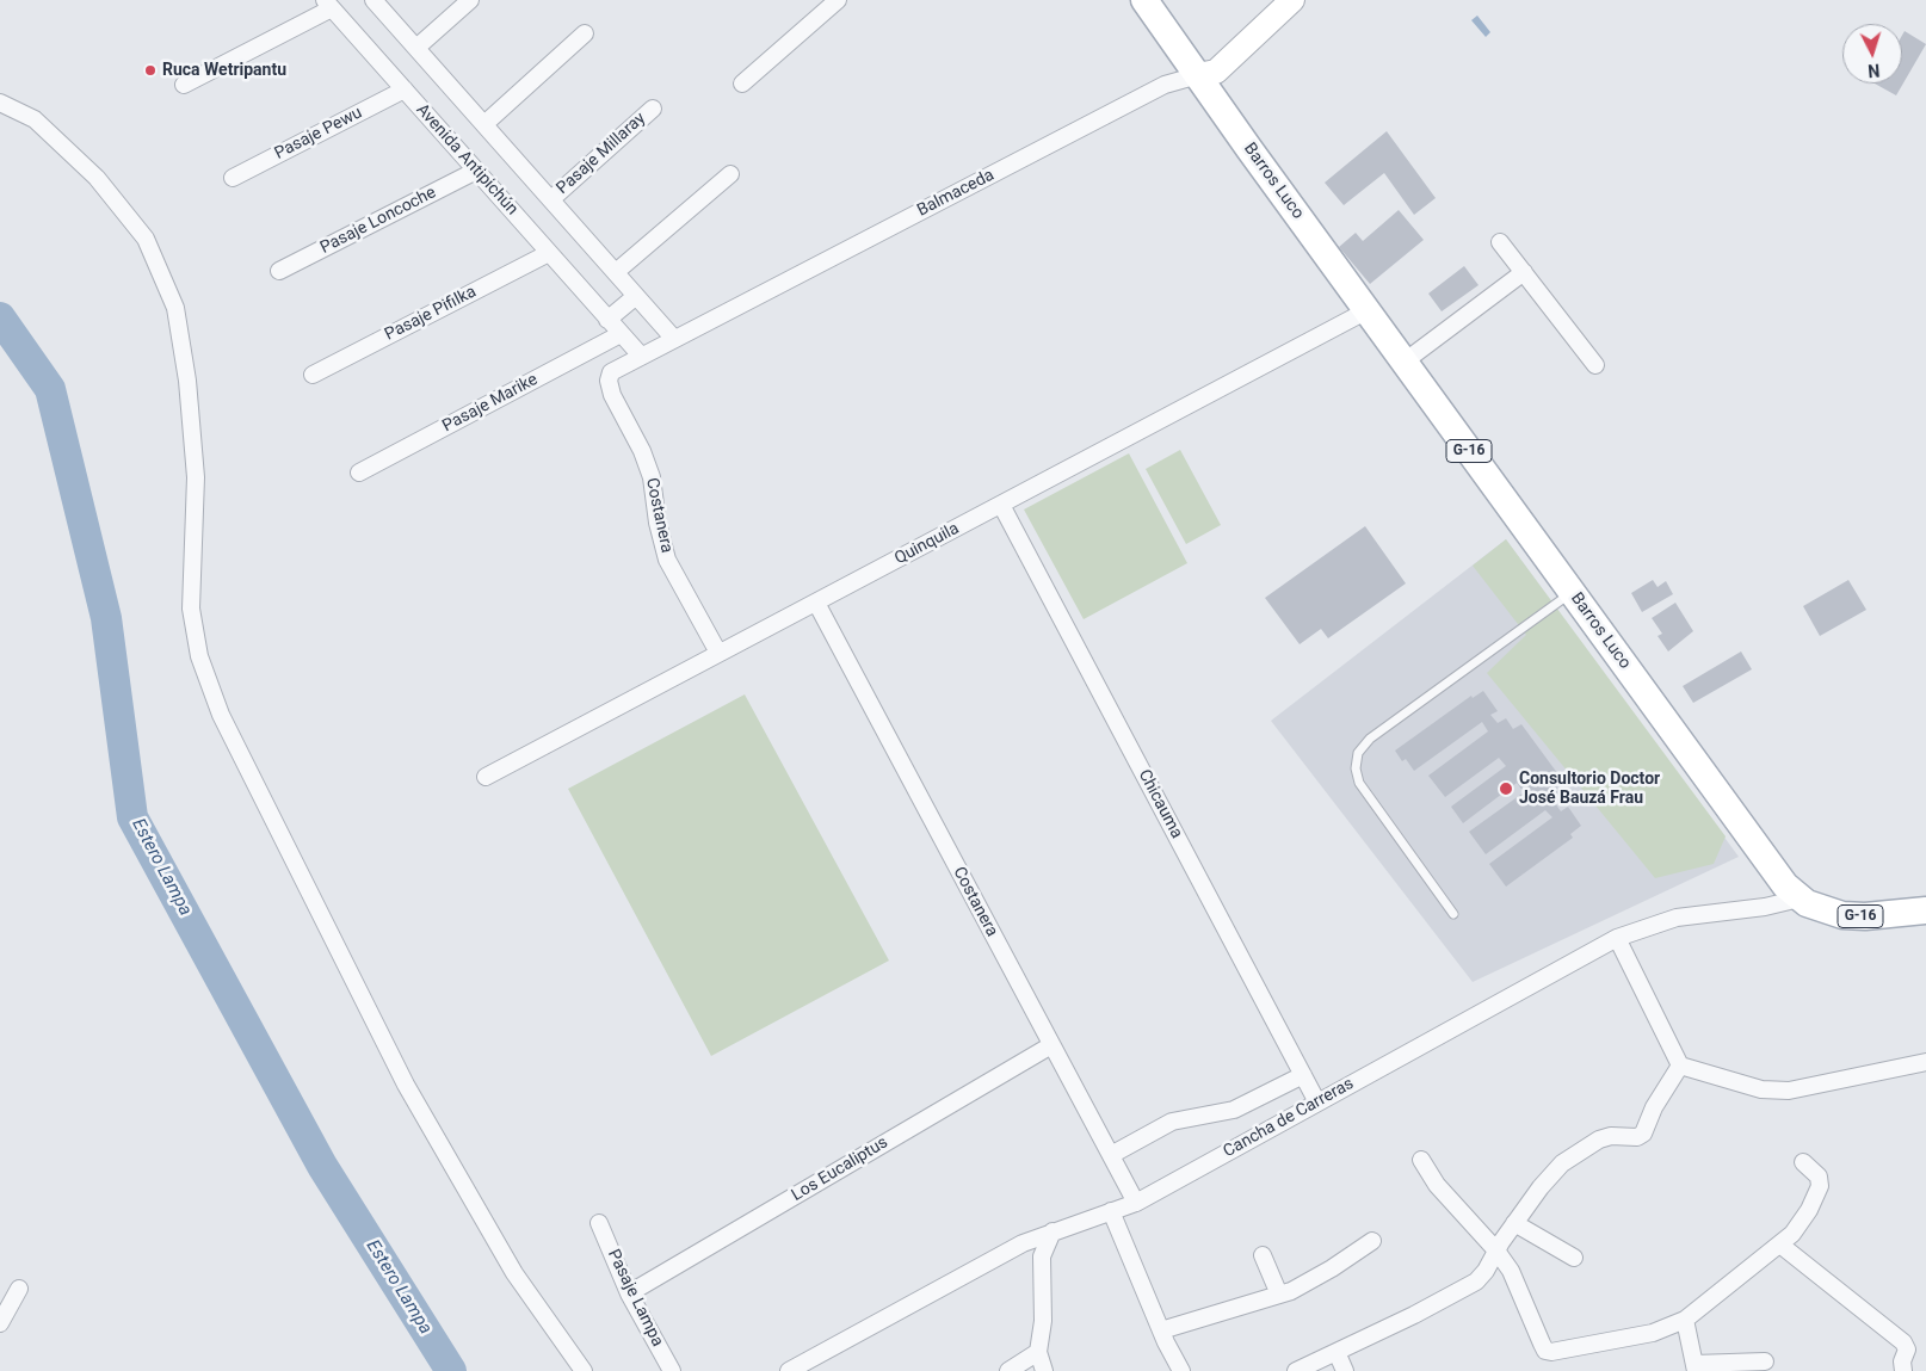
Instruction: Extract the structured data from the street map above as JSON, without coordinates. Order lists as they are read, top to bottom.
{
  "streets": {
    "main road": ["Barros Luco", "G-16"],
    "street": [
      "Pasaje Pewu",
      "Pasaje Millaray",
      "Avenida Antipichún",
      "Balmaceda",
      "Pasaje Loncoche",
      "Pasaje Pifilka",
      "Pasaje Marike",
      "Costanera",
      "Quinquila",
      "Chicauma",
      "Cancha de Carreras",
      "Los Eucaliptus",
      "Pasaje Lampa"
    ]
  },
  "crossings": [
    ["Pasaje Pewu", "Avenida Antipichún"],
    ["Avenida Antipichún", "Balmaceda"],
    ["Avenida Antipichún", "Pasaje Loncoche"],
    ["Avenida Antipichún", "Pasaje Pifilka"],
    ["Avenida Antipichún", "Pasaje Marike"],
    ["Barros Luco", "Balmaceda"],
    ["Barros Luco", "G-16"],
    ["Barros Luco", "Quinquila"],
    ["Barros Luco", "Cancha de Carreras"],
    ["Balmaceda", "Costanera"],
    ["G-16", "Cancha de Carreras"],
    ["Costanera", "Quinquila"],
    ["Costanera", "Cancha de Carreras"],
    ["Costanera", "Los Eucaliptus"],
    ["Quinquila", "Chicauma"],
    ["Chicauma", "Cancha de Carreras"],
    ["Los Eucaliptus", "Pasaje Lampa"]
  ],
  "water": ["Estero Lampa"],
  "places": ["Ruca Wetripantu", "Consultorio Doctor José Bauzá Frau"],
  "north": "bottom"
}
